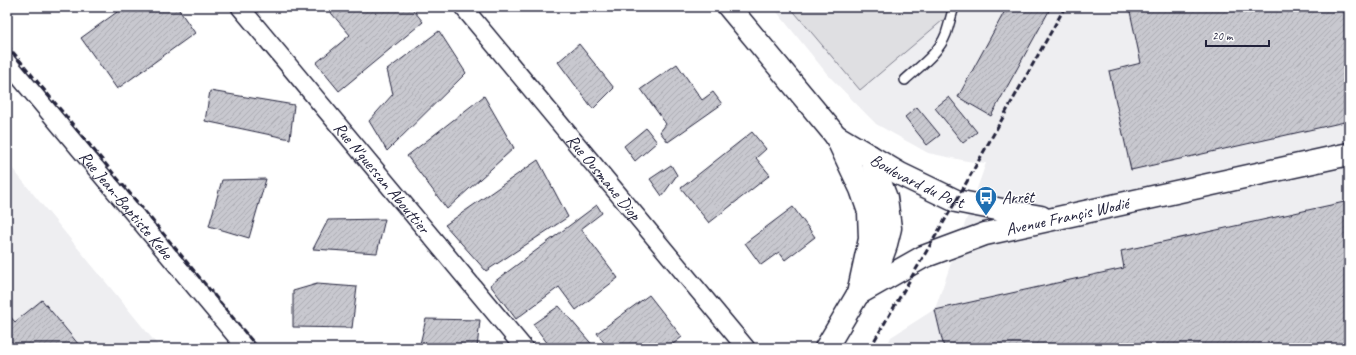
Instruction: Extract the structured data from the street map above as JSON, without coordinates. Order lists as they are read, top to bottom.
{
  "streets": {
    "main road": ["Boulevard du Port", "Avenue Françis Wodié"],
    "street": ["Rue N'guessan Abouttier", "Rue Ousmane Diop", "Rue Jean-Baptiste Kebe"]
  },
  "crossings": [
    ["Boulevard du Port", "Avenue Françis Wodié"]
  ],
  "places": {
    "bus stop": ["Arrêt"]
  },
  "scale_bar": "20 m"
}
